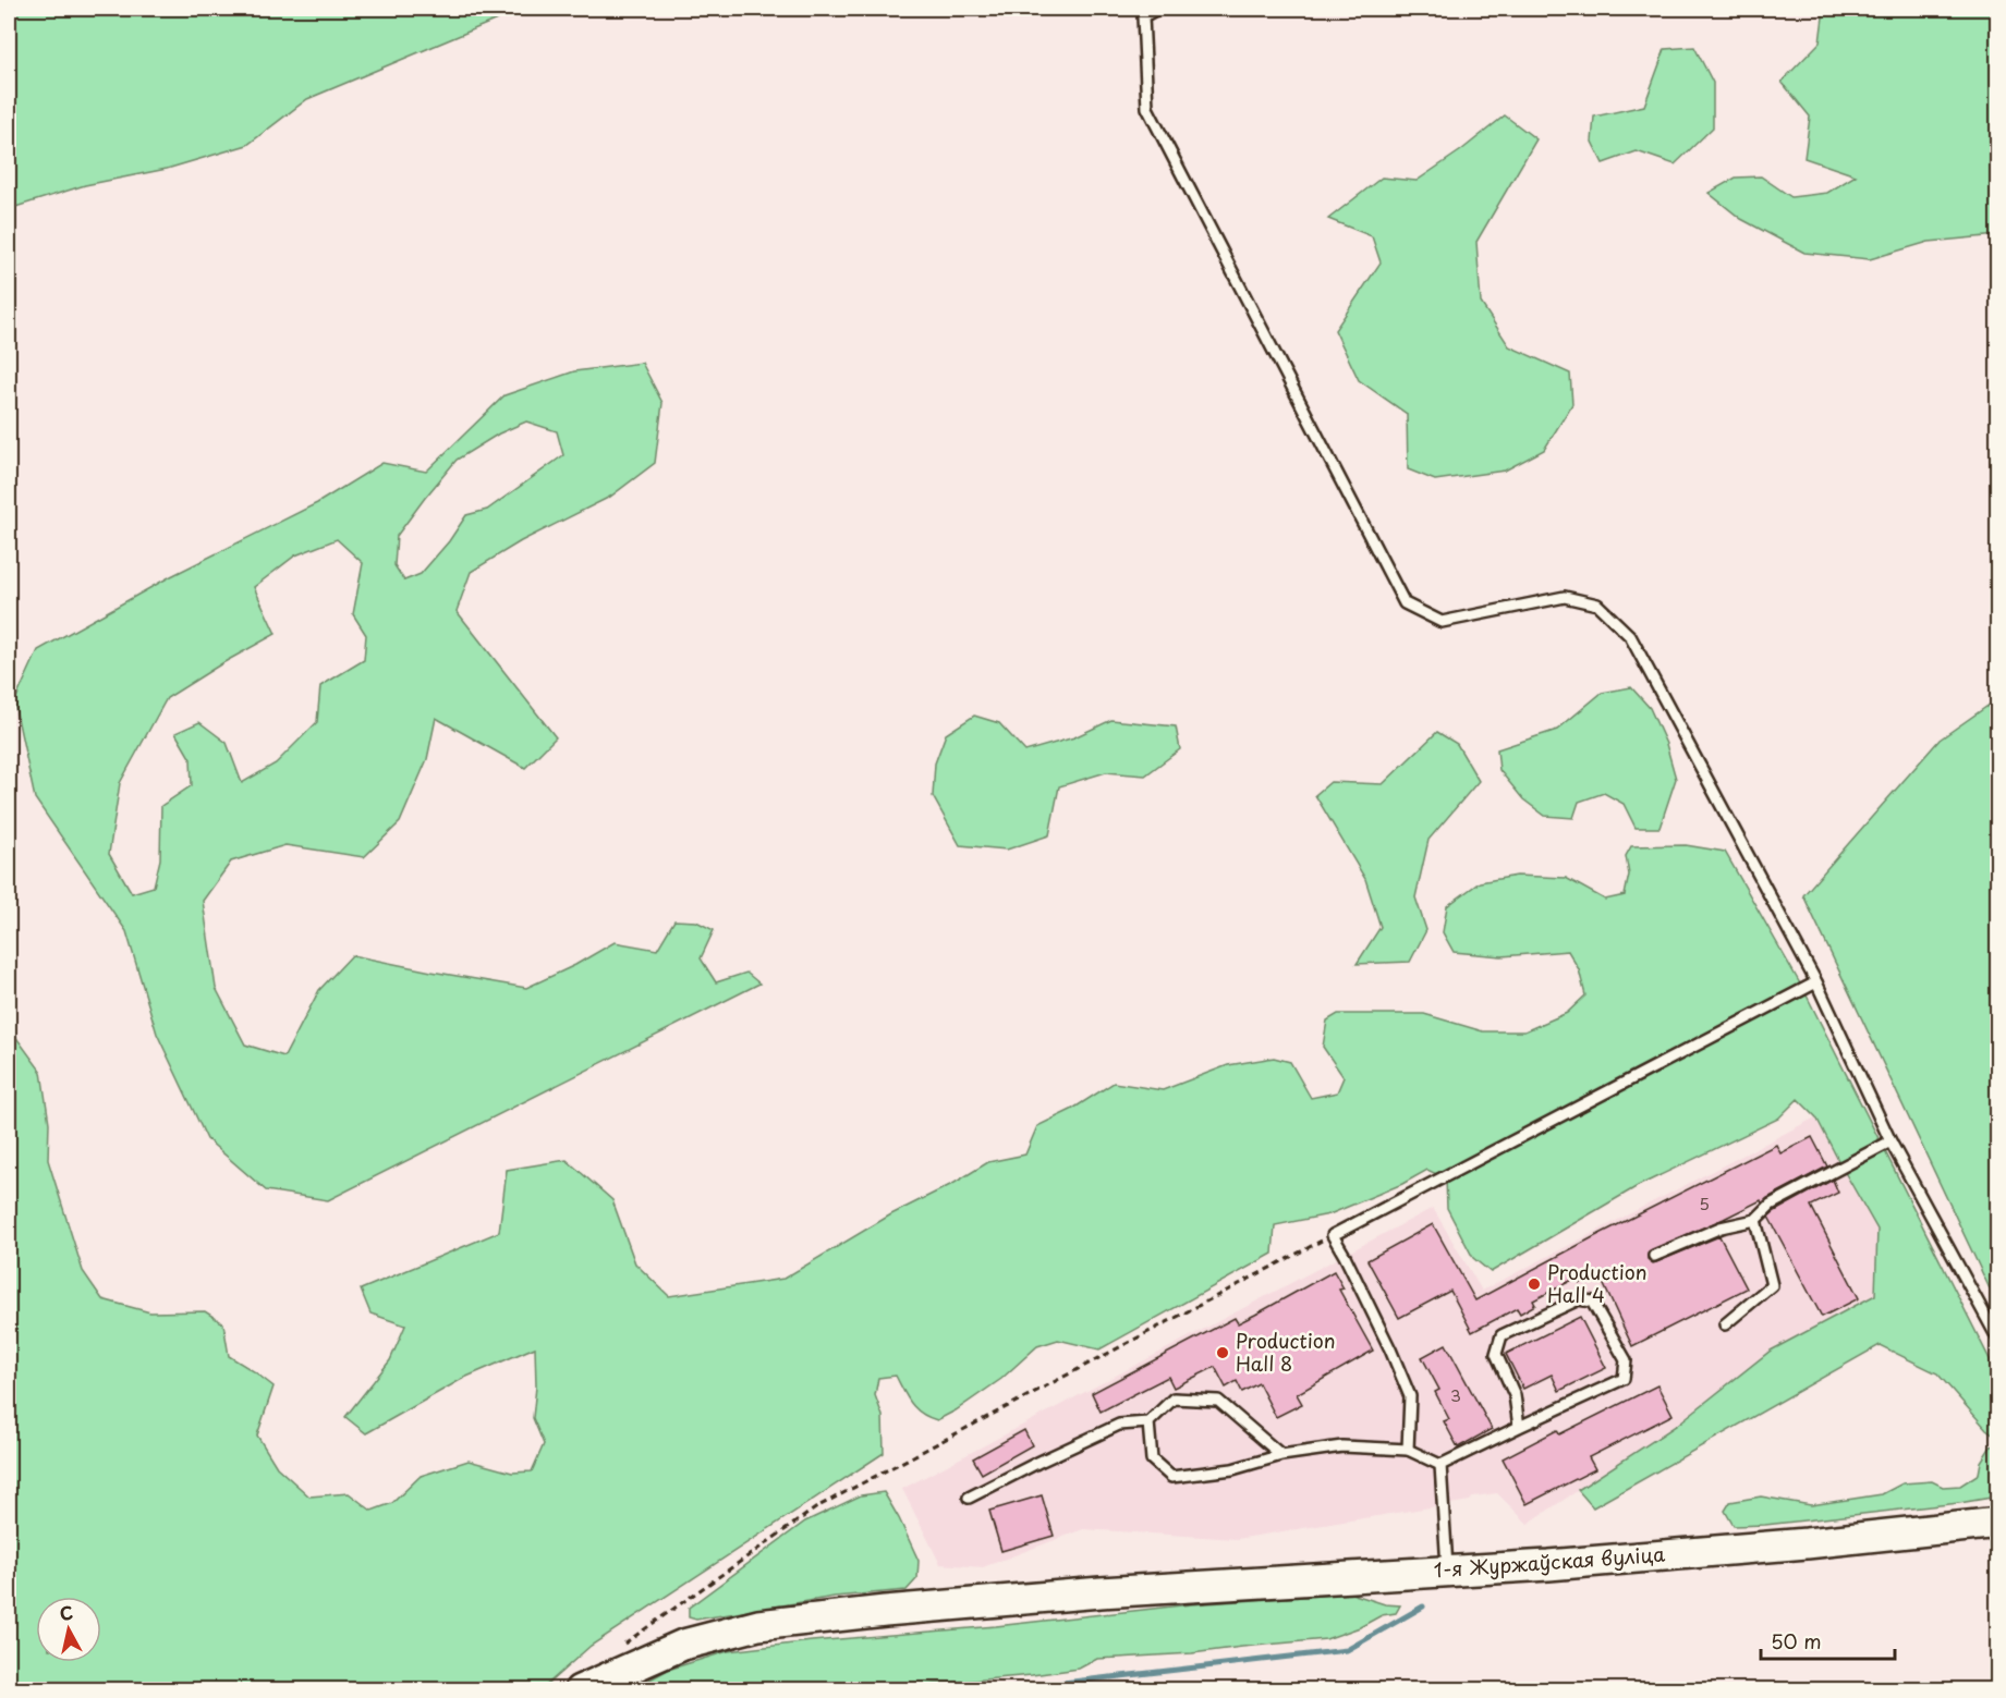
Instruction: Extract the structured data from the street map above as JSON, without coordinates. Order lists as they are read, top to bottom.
{
  "streets": {
    "street": ["1-я Журжаўская вуліца"]
  },
  "places": ["Production Hall 4", "Production Hall 8"],
  "house_numbers": ["5", "3"],
  "scale_bar": "50 m",
  "north": "top"
}
